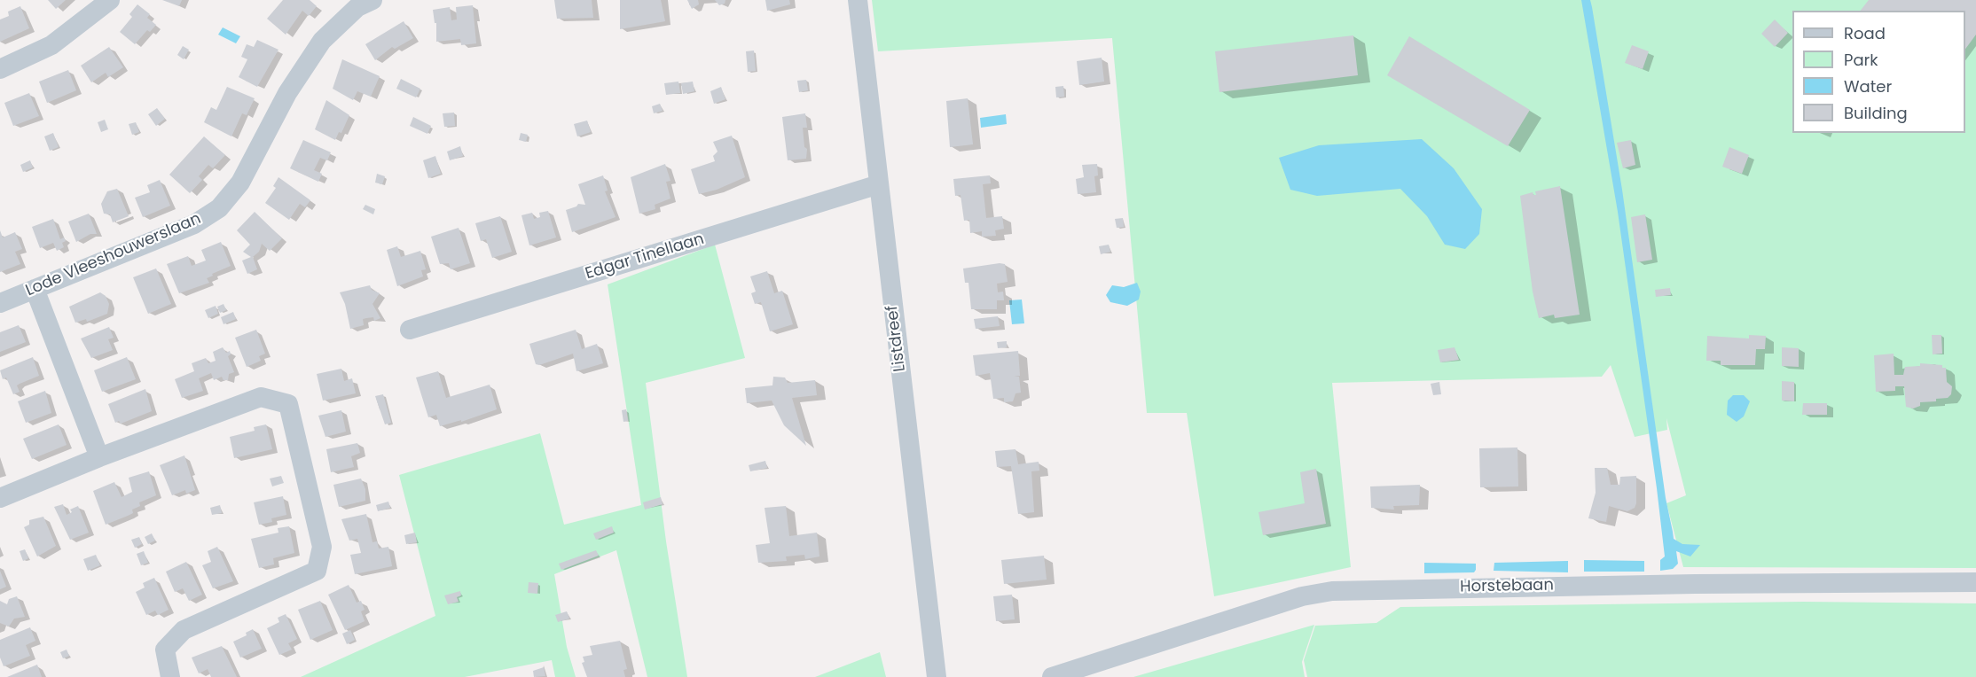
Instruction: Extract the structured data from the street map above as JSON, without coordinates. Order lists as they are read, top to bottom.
{
  "streets": {
    "street": [
      "Lode Vleeshouwerslaan",
      "Edgar Tinellaan",
      "Listdreef",
      "Horstebaan"
    ]
  },
  "crossings": [
    ["Edgar Tinellaan", "Listdreef"]
  ],
  "legend": [
    "Road",
    "Park",
    "Water",
    "Building"
  ]
}
